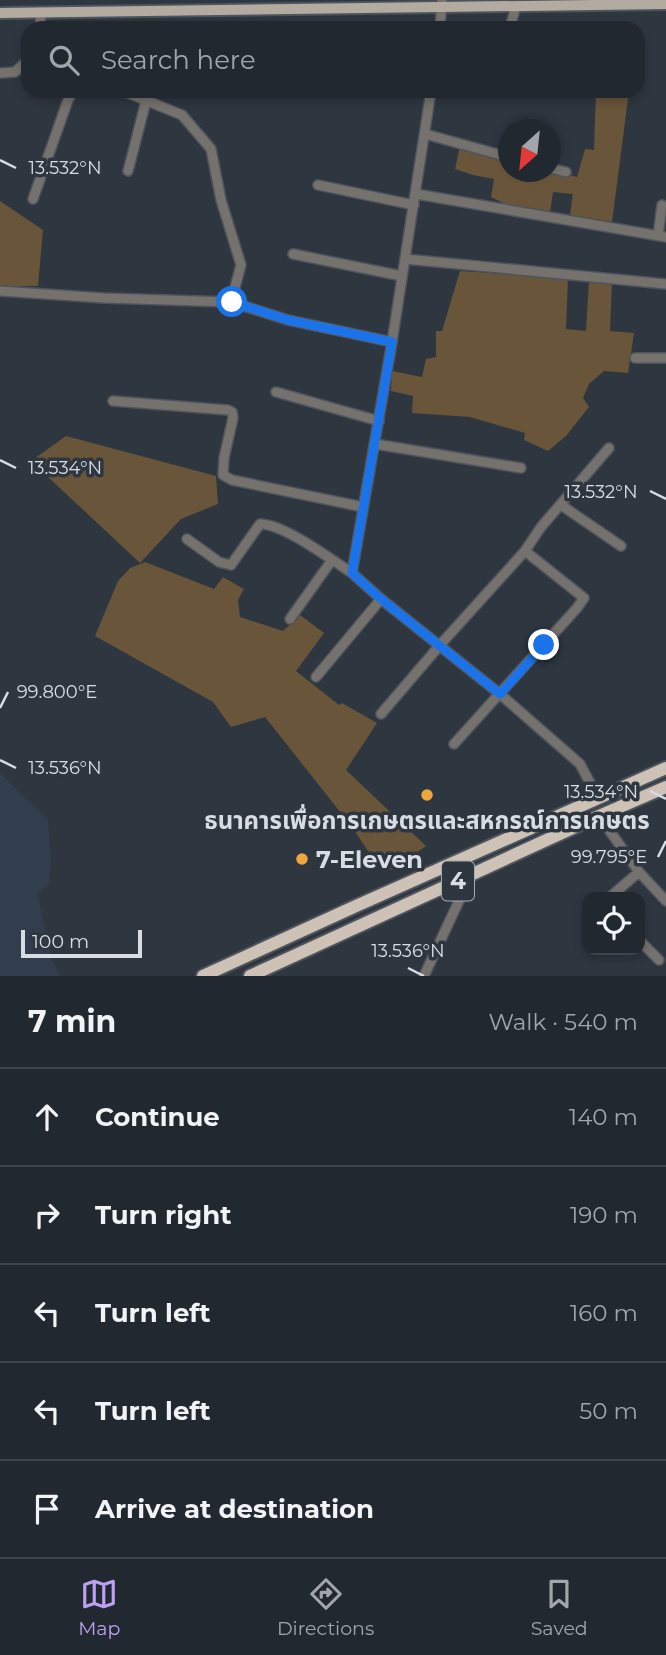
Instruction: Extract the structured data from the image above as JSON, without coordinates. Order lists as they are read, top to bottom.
{
  "streets": {
    "highway": ["4"]
  },
  "places": ["ธนาคารเพื่อการเกษตรและสหกรณ์การเกษตร", "7-Eleven"],
  "scale_bar": "100 m",
  "north": "bottom left",
  "page": {
    "search": "Search here",
    "scale": "100 m",
    "heading": ["7 min", "Walk · 540 m"],
    "list": [
      ["Continue", "140 m"],
      ["Turn right", "190 m"],
      ["Turn left", "160 m"],
      ["Turn left", "50 m"],
      "Arrive at destination"
    ],
    "nav": ["Map", "Directions", "Saved"]
  },
  "coordinates": [
    "13.532°N",
    "13.534°N",
    "99.800°E",
    "13.536°N",
    "99.795°E"
  ]
}
